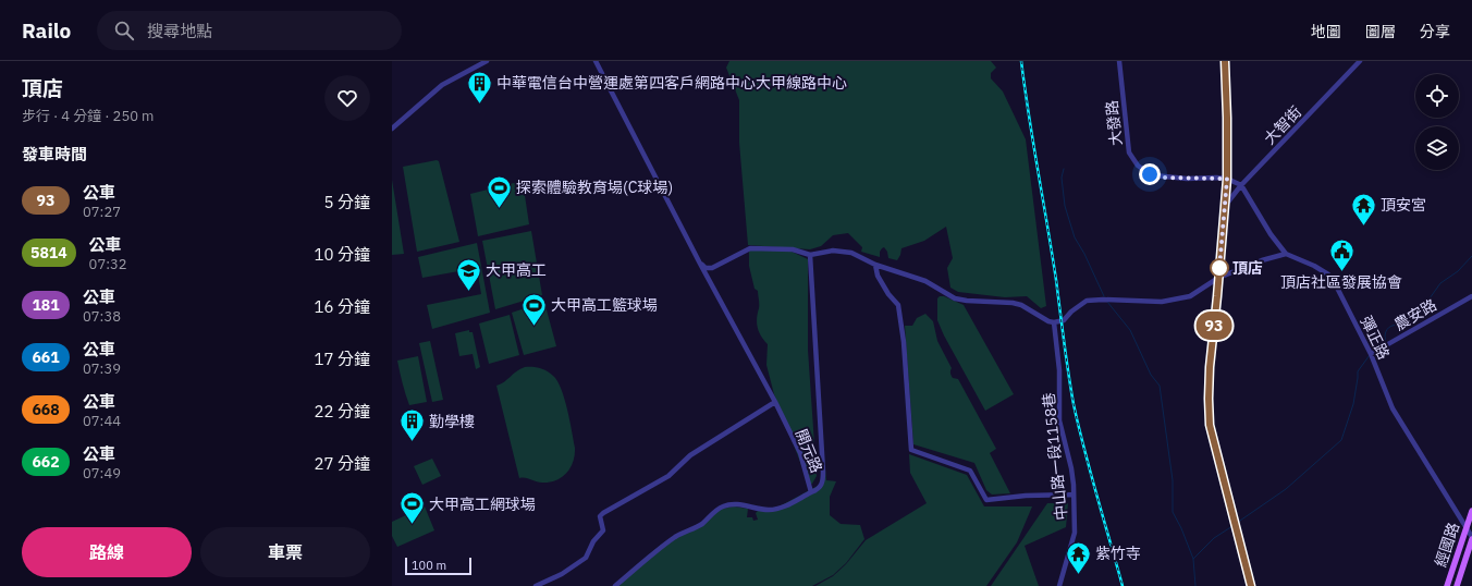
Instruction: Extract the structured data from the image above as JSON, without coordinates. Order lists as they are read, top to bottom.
{
  "streets": {
    "main road": ["經國路"],
    "street": [
      "大發路",
      "大智街",
      "農安路",
      "彈正路",
      "開元路",
      "中山路一段1158巷"
    ]
  },
  "crossings": [
    ["大智街", "彈正路"],
    ["農安路", "彈正路"],
    ["彈正路", "經國路"]
  ],
  "places": {
    "building": ["中華電信台中營運處第四客戶網路中心大甲線路中心", "勤學樓"],
    "sports": ["探索體驗教育場(C球場)", "大甲高工籃球場", "大甲高工網球場"],
    "temple": ["頂安宮", "紫竹寺"],
    "other": ["頂店"],
    "public building": ["頂店社區發展協會"],
    "school or university": ["大甲高工"]
  },
  "lines": ["bus line 93"],
  "scale_bar": "100 m",
  "page": {
    "header": "Railo",
    "search": "搜尋地點",
    "nav": ["地圖", "圖層", "分享"],
    "heading": [
      ["頂店", "步行 · 4 分鐘 · 250 m"],
      "發車時間"
    ],
    "on_map": "93",
    "list": [
      {
        "mark": "93",
        "name": "公車",
        "note": "07:27",
        "value": "5 分鐘"
      },
      {
        "mark": "5814",
        "name": "公車",
        "note": "07:32",
        "value": "10 分鐘"
      },
      {
        "mark": "181",
        "name": "公車",
        "note": "07:38",
        "value": "16 分鐘"
      },
      {
        "mark": "661",
        "name": "公車",
        "note": "07:39",
        "value": "17 分鐘"
      },
      {
        "mark": "668",
        "name": "公車",
        "note": "07:44",
        "value": "22 分鐘"
      },
      {
        "mark": "662",
        "name": "公車",
        "note": "07:49",
        "value": "27 分鐘"
      }
    ],
    "buttons": ["路線", "車票"],
    "scale": "100 m"
  }
}
